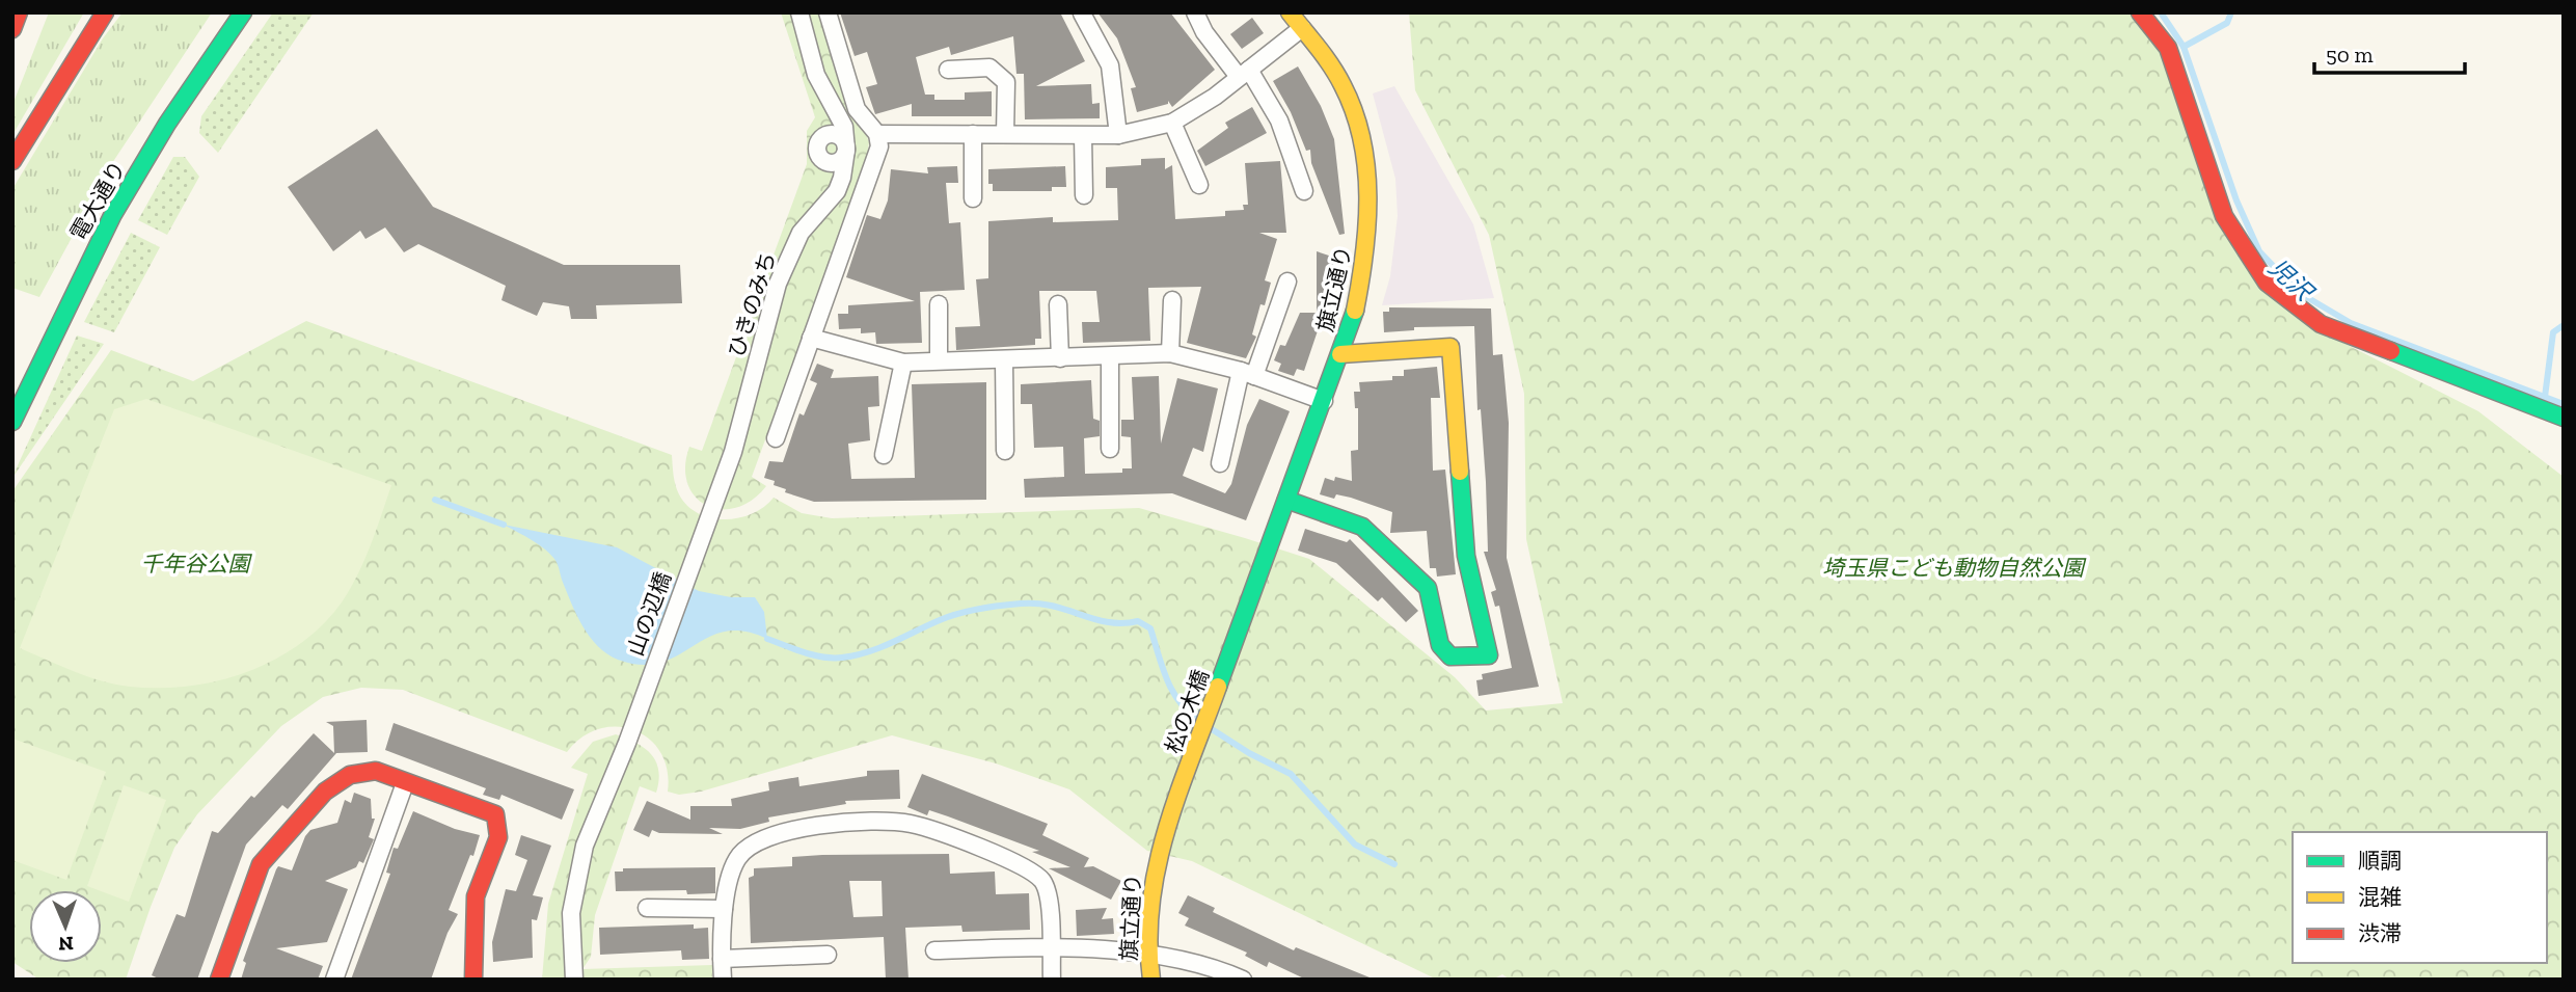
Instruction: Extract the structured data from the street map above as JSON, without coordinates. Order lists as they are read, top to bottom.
{
  "streets": {
    "main road": ["電大通り", "旗立通り", "松の木橋"],
    "street": ["ひきのみち", "山の辺橋"]
  },
  "crossings": [
    ["旗立通り", "松の木橋"],
    ["ひきのみち", "山の辺橋"]
  ],
  "water": ["児沢"],
  "parks": ["千年谷公園", "埼玉県こども動物自然公園"],
  "legend": ["順調", "混雑", "渋滞"],
  "scale_bar": "50 m",
  "north": "bottom"
}
